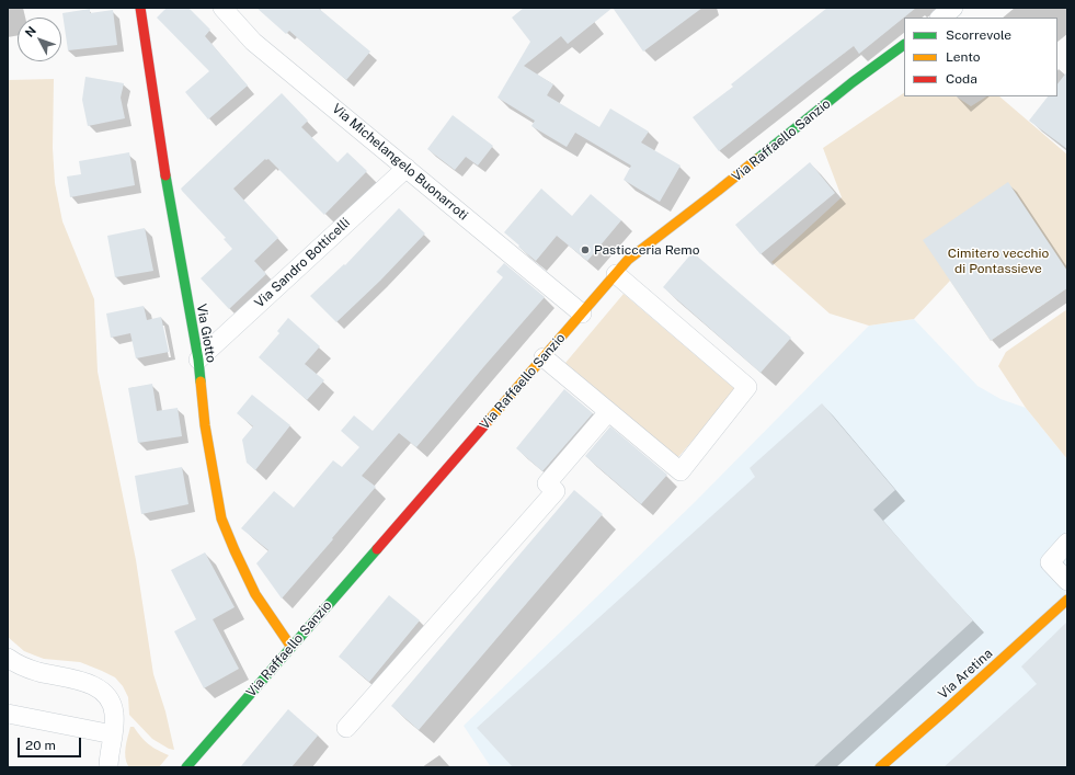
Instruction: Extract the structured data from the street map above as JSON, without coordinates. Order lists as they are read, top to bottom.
{
  "streets": {
    "street": [
      "Via Raffaello Sanzio",
      "Via Michelangelo Buonarroti",
      "Via Sandro Botticelli",
      "Via Giotto",
      "Via Aretina"
    ]
  },
  "crossings": [
    ["Via Raffaello Sanzio", "Via Michelangelo Buonarroti"],
    ["Via Raffaello Sanzio", "Via Giotto"],
    ["Via Michelangelo Buonarroti", "Via Sandro Botticelli"],
    ["Via Sandro Botticelli", "Via Giotto"]
  ],
  "parks": ["Cimitero vecchio di Pontassieve"],
  "places": ["Pasticceria Remo"],
  "legend": ["Scorrevole", "Lento", "Coda"],
  "scale_bar": "20 m",
  "north": "top left"
}
